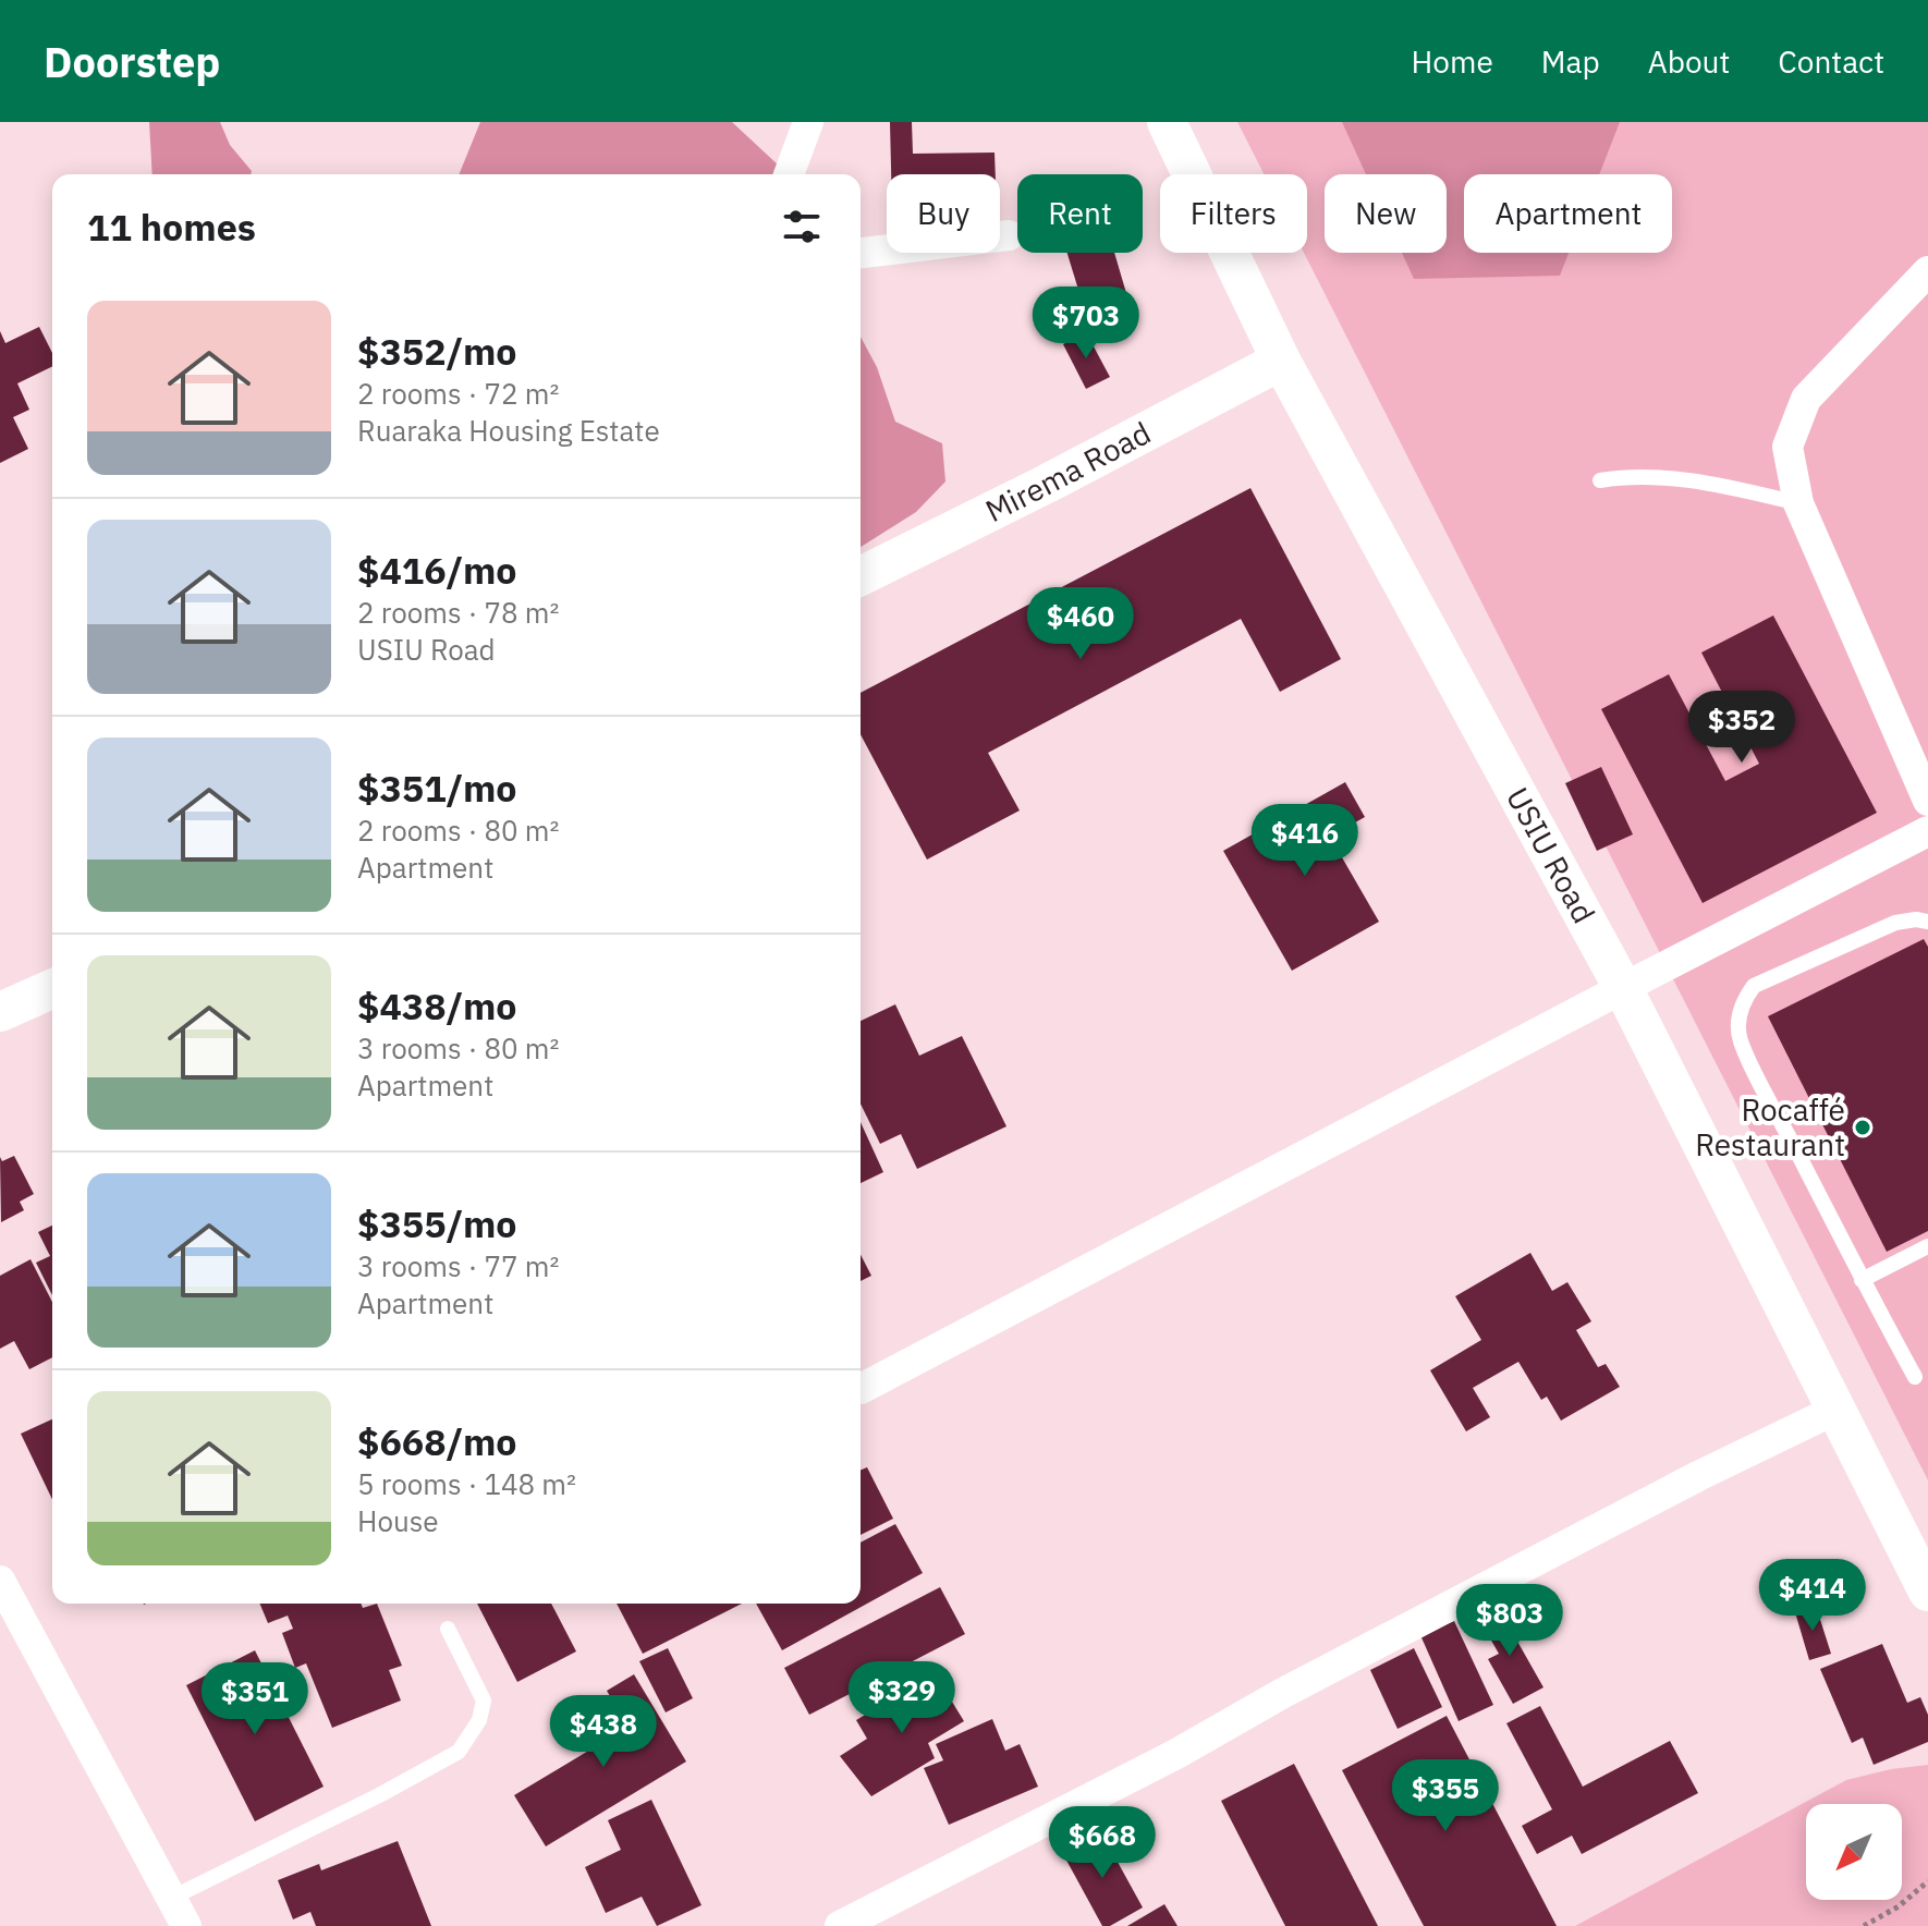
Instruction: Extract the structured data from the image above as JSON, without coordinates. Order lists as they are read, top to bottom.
{
  "streets": {
    "street": ["Mirema Road", "USIU Road"]
  },
  "crossings": [
    ["Mirema Road", "USIU Road"]
  ],
  "places": ["Rocaffé Restaurant"],
  "north": "bottom left",
  "page": {
    "header": "Doorstep",
    "nav": [
      "Home",
      "Map",
      "About",
      "Contact"
    ],
    "chip": [
      "Buy",
      "Rent",
      "Filters",
      "New",
      "Apartment"
    ],
    "heading": "11 homes",
    "list": [
      {
        "name": "$352/mo",
        "note": "2 rooms · 72 m² · Ruaraka Housing Estate"
      },
      {
        "name": "$416/mo",
        "note": "2 rooms · 78 m² · USIU Road"
      },
      {
        "name": "$351/mo",
        "note": "2 rooms · 80 m² · Apartment"
      },
      {
        "name": "$438/mo",
        "note": "3 rooms · 80 m² · Apartment"
      },
      {
        "name": "$355/mo",
        "note": "3 rooms · 77 m² · Apartment"
      },
      {
        "name": "$668/mo",
        "note": "5 rooms · 148 m² · House"
      }
    ],
    "price": [
      "$703",
      "$460",
      "$352",
      "$416",
      "$414",
      "$803",
      "$329",
      "$351",
      "$438",
      "$355",
      "$668"
    ]
  }
}
